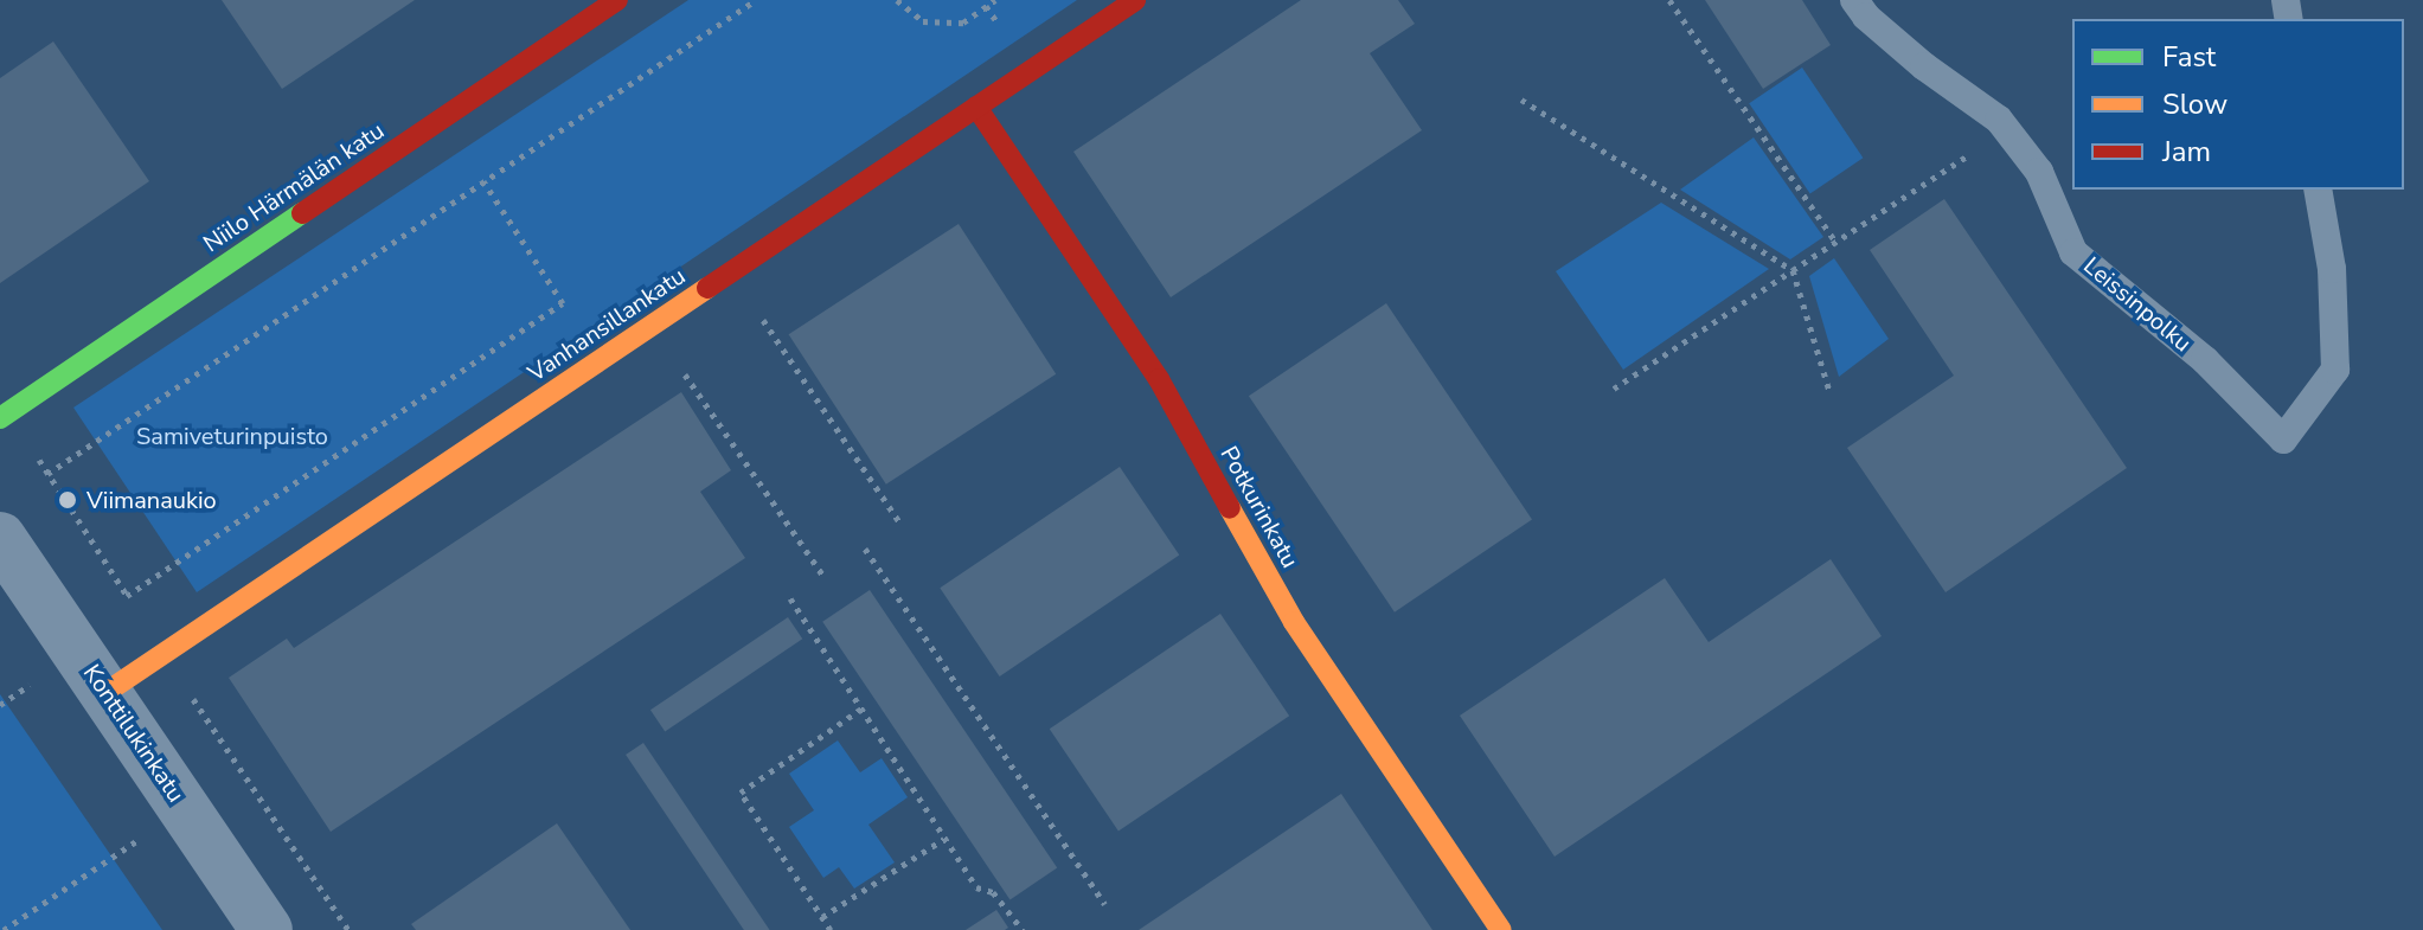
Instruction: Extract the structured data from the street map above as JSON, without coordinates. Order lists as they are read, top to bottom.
{
  "streets": {
    "street": [
      "Niilo Härmälän katu",
      "Vanhansillankatu",
      "Potkurinkatu",
      "Konttilukinkatu"
    ],
    "lane": ["Leissinpolku"]
  },
  "crossings": [
    ["Vanhansillankatu", "Potkurinkatu"],
    ["Vanhansillankatu", "Konttilukinkatu"]
  ],
  "parks": ["Samiveturinpuisto"],
  "places": ["Viimanaukio"],
  "legend": ["Fast", "Slow", "Jam"]
}
